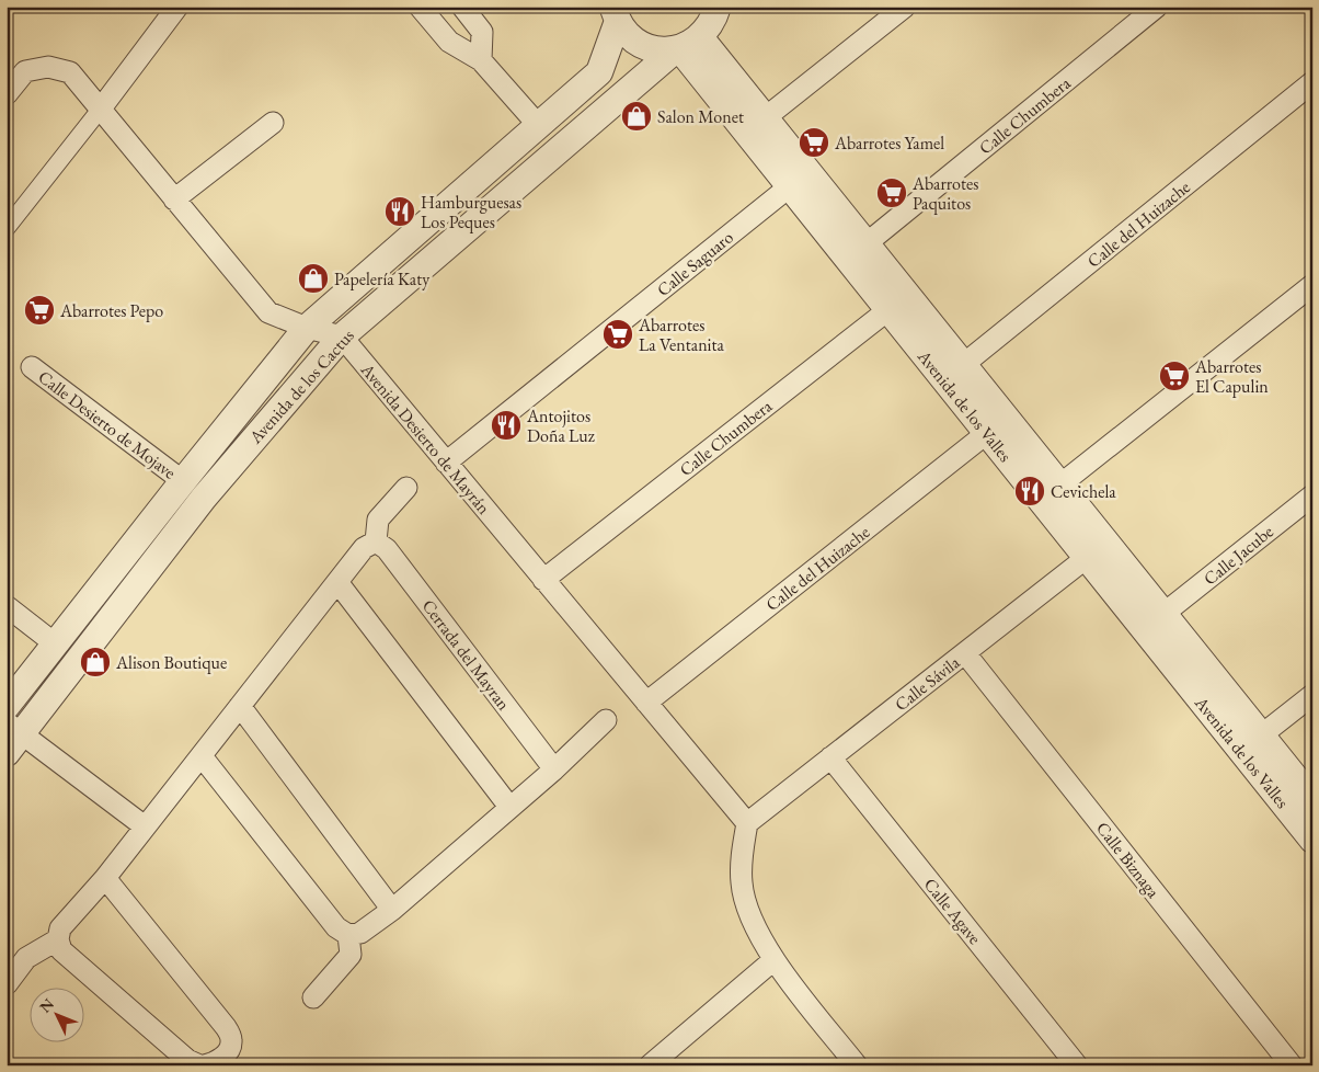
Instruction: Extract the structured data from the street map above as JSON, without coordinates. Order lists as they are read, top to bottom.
{
  "streets": {
    "street": [
      "Calle Chumbera",
      "Calle del Huizache",
      "Calle Saguaro",
      "Avenida de los Cactus",
      "Avenida de los Valles",
      "Calle Desierto de Mojave",
      "Avenida Desierto de Mayrán",
      "Calle Jacube",
      "Cerrada del Mayran",
      "Calle Sávila",
      "Calle Biznaga",
      "Calle Agave"
    ]
  },
  "crossings": [
    ["Calle Chumbera", "Avenida de los Valles"],
    ["Calle Chumbera", "Avenida Desierto de Mayrán"],
    ["Calle del Huizache", "Avenida de los Valles"],
    ["Calle del Huizache", "Avenida Desierto de Mayrán"],
    ["Calle Saguaro", "Avenida de los Valles"],
    ["Calle Saguaro", "Avenida Desierto de Mayrán"],
    ["Avenida de los Cactus", "Avenida de los Valles"],
    ["Avenida de los Cactus", "Calle Desierto de Mojave"],
    ["Avenida de los Cactus", "Avenida Desierto de Mayrán"],
    ["Avenida de los Valles", "Calle Jacube"],
    ["Avenida de los Valles", "Calle Sávila"],
    ["Avenida Desierto de Mayrán", "Calle Sávila"],
    ["Calle Sávila", "Calle Biznaga"],
    ["Calle Sávila", "Calle Agave"]
  ],
  "places": {
    "shop": ["Salon Monet", "Papelería Katy", "Alison Boutique"],
    "supermarket": [
      "Abarrotes Yamel",
      "Abarrotes Paquitos",
      "Abarrotes Pepo",
      "Abarrotes La Ventanita",
      "Abarrotes El Capulin"
    ],
    "restaurant": ["Hamburguesas Los Peques", "Antojitos Doña Luz", "Cevichela"]
  },
  "north": "top left"
}
